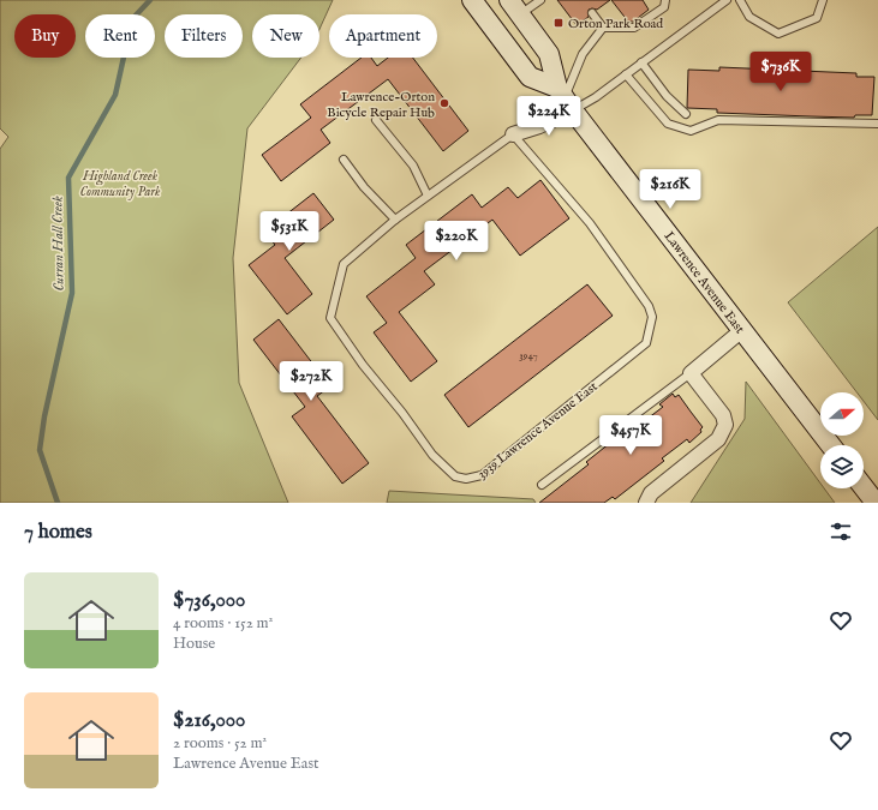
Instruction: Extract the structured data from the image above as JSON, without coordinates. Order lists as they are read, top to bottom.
{
  "streets": {
    "main road": ["Lawrence Avenue East"],
    "street": ["3939 Lawrence Avenue East"]
  },
  "crossings": [
    ["Lawrence Avenue East", "3939 Lawrence Avenue East"]
  ],
  "water": ["Curran Hall Creek"],
  "parks": ["Highland Creek Community Park"],
  "places": {
    "transit": ["Orton Park Road"],
    "other": ["Lawrence-Orton Bicycle Repair Hub"]
  },
  "house_numbers": ["3947"],
  "north": "right",
  "page": {
    "chip": [
      "Buy",
      "Rent",
      "Filters",
      "New",
      "Apartment"
    ],
    "price": [
      "$736K",
      "$224K",
      "$216K",
      "$531K",
      "$220K",
      "$272K",
      "$457K"
    ],
    "heading": "7 homes",
    "list": [
      {
        "name": "$736,000",
        "note": "4 rooms · 152 m² · House"
      },
      {
        "name": "$216,000",
        "note": "2 rooms · 52 m² · Lawrence Avenue East"
      }
    ]
  }
}
